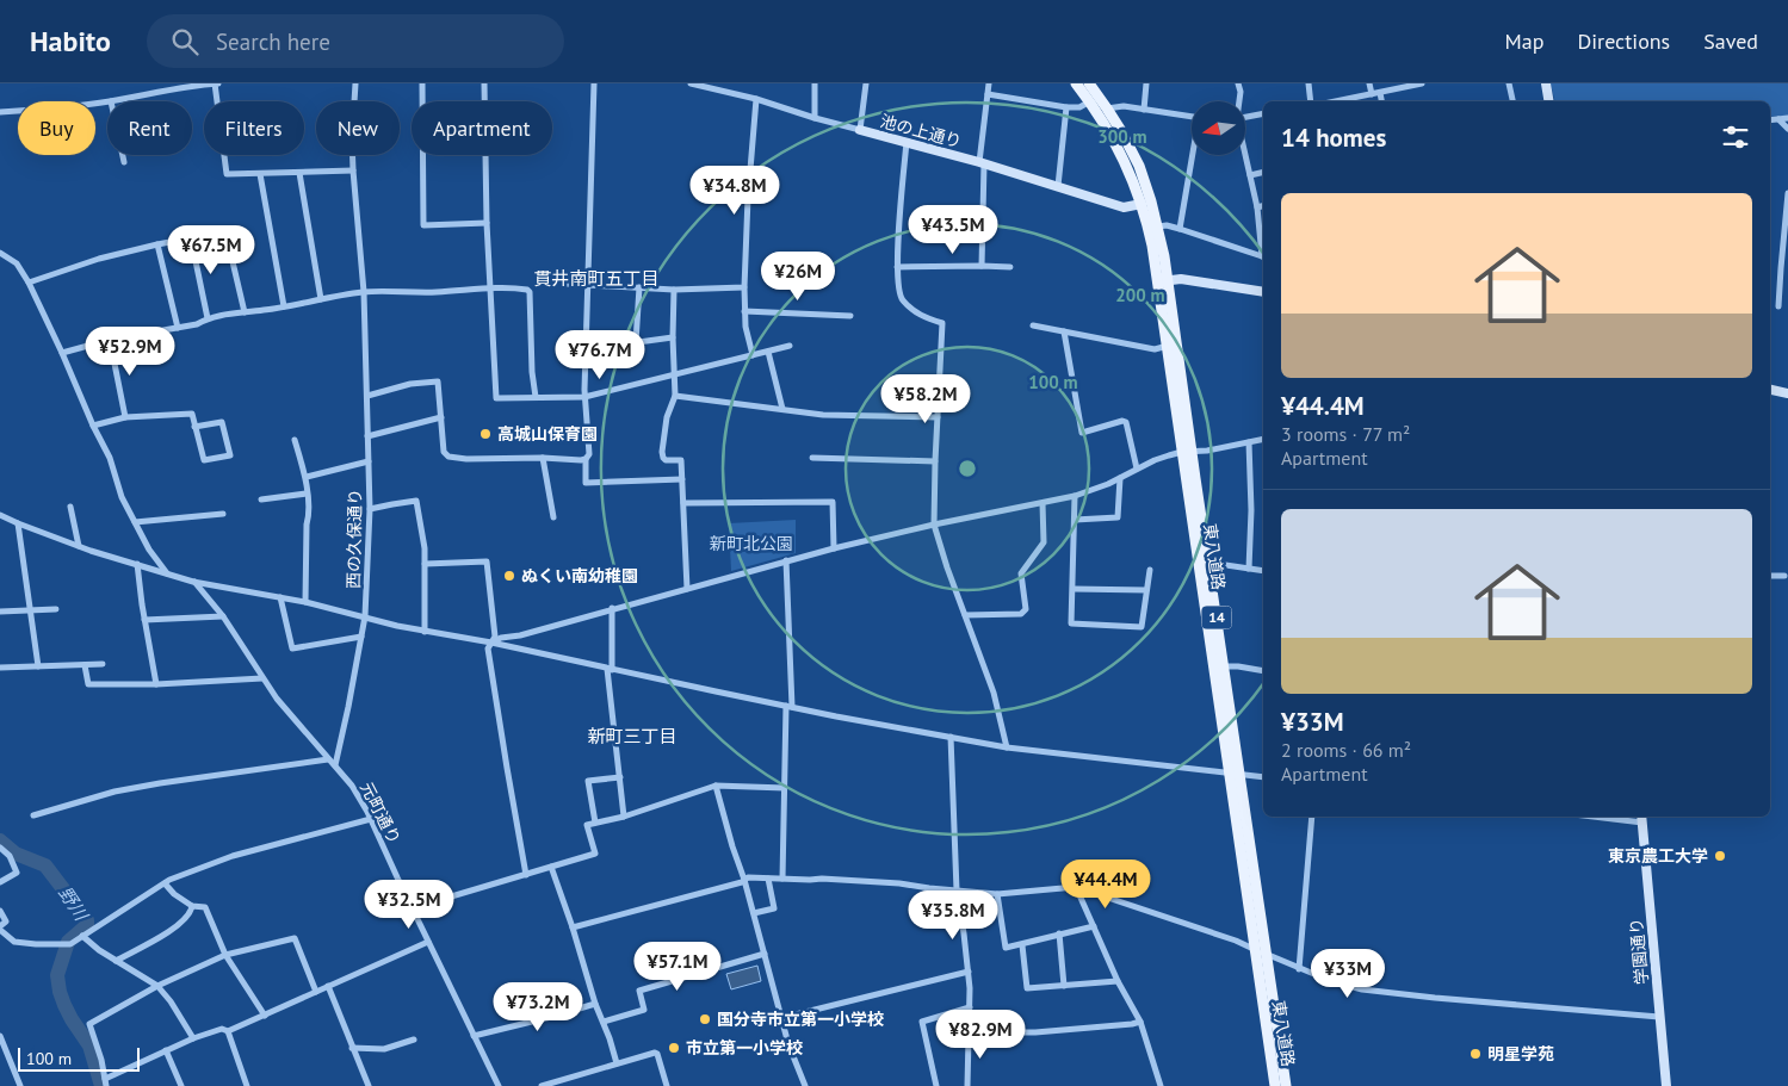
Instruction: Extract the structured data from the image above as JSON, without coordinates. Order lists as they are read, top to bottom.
{
  "streets": {
    "main road": ["東八道路", "14"],
    "street": [
      "池の上通り",
      "西の久保通り",
      "元町通り",
      "学園通り"
    ]
  },
  "crossings": [
    ["池の上通り", "東八道路"],
    ["西の久保通り", "元町通り"]
  ],
  "districts": ["貫井南町五丁目", "新町三丁目"],
  "water": ["野川"],
  "parks": ["新町北公園"],
  "places": [
    "高城山保育園",
    "ぬくい南幼稚園",
    "東京農工大学",
    "国分寺市立第一小学校",
    "市立第一小学校",
    "明星学苑"
  ],
  "scale_bar": "100 m",
  "north": "left",
  "page": {
    "header": "Habito",
    "search": "Search here",
    "nav": ["Map", "Directions", "Saved"],
    "chip": [
      "Buy",
      "Rent",
      "Filters",
      "New",
      "Apartment"
    ],
    "heading": "14 homes",
    "price": [
      "¥34.8M",
      "¥43.5M",
      "¥67.5M",
      "¥26M",
      "¥52.9M",
      "¥76.7M",
      "¥58.2M",
      "¥44.4M",
      "¥32.5M",
      "¥35.8M",
      "¥57.1M",
      "¥33M",
      "¥73.2M",
      "¥82.9M"
    ],
    "list": [
      {
        "name": "¥44.4M",
        "note": "3 rooms · 77 m² · Apartment"
      },
      {
        "name": "¥33M",
        "note": "2 rooms · 66 m² · Apartment"
      }
    ],
    "scale": "100 m"
  },
  "rings": ["300 m", "200 m", "100 m"]
}
